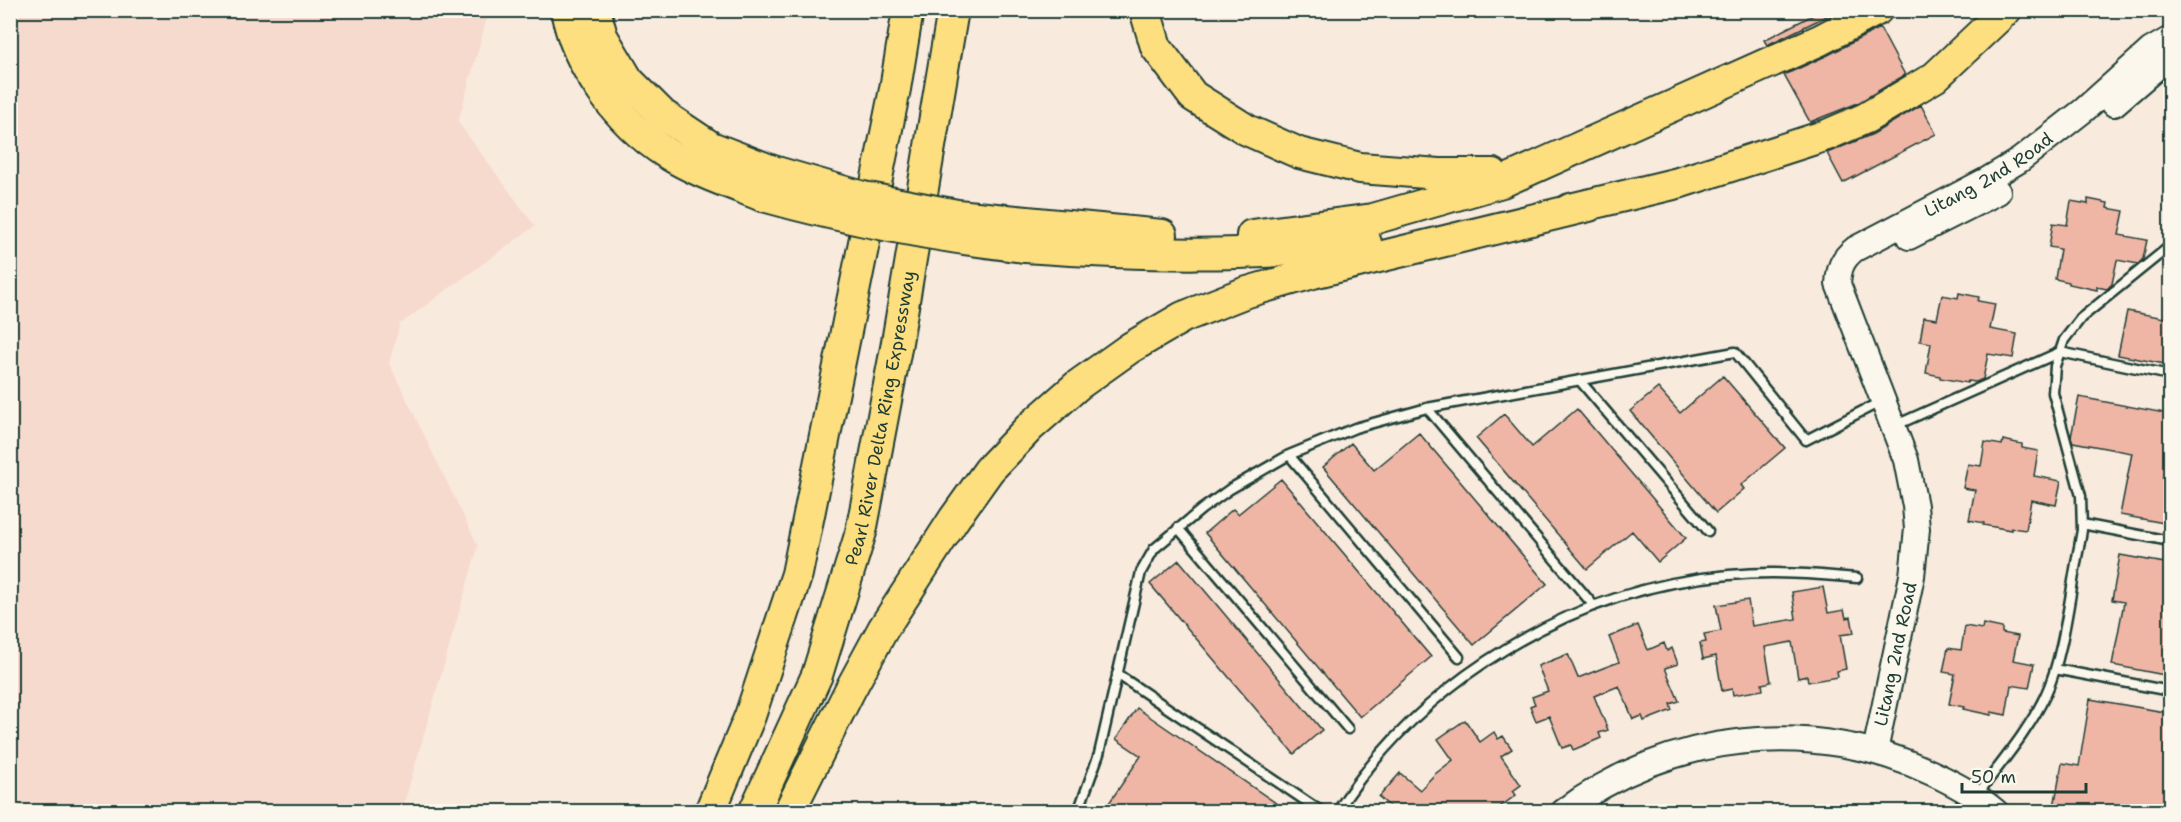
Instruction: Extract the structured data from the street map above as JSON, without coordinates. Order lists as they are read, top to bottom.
{
  "streets": {
    "highway": ["Pearl River Delta Ring Expressway"],
    "street": ["Litang 2nd Road"]
  },
  "scale_bar": "50 m"
}
